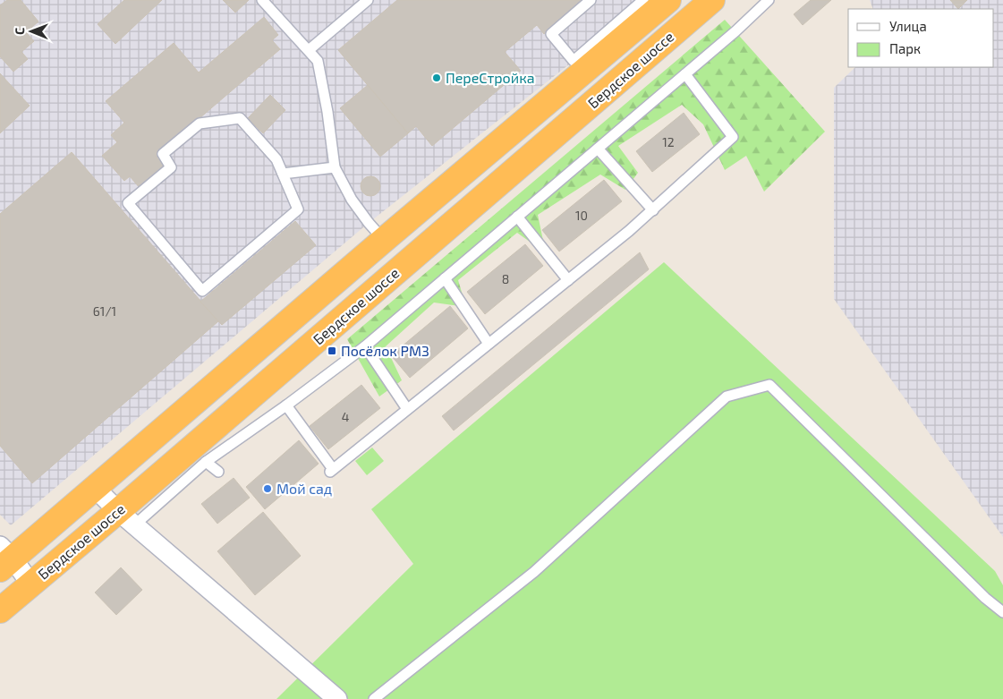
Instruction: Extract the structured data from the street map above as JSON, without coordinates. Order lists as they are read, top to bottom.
{
  "streets": {
    "highway": ["Бердское шоссе"]
  },
  "places": {
    "other": ["ПереСтройка", "Мой сад"],
    "transit": ["Посёлок РМЗ"]
  },
  "house_numbers": [
    "12",
    "10",
    "8",
    "61/1",
    "4"
  ],
  "legend": ["Улица", "Парк"],
  "north": "left"
}
